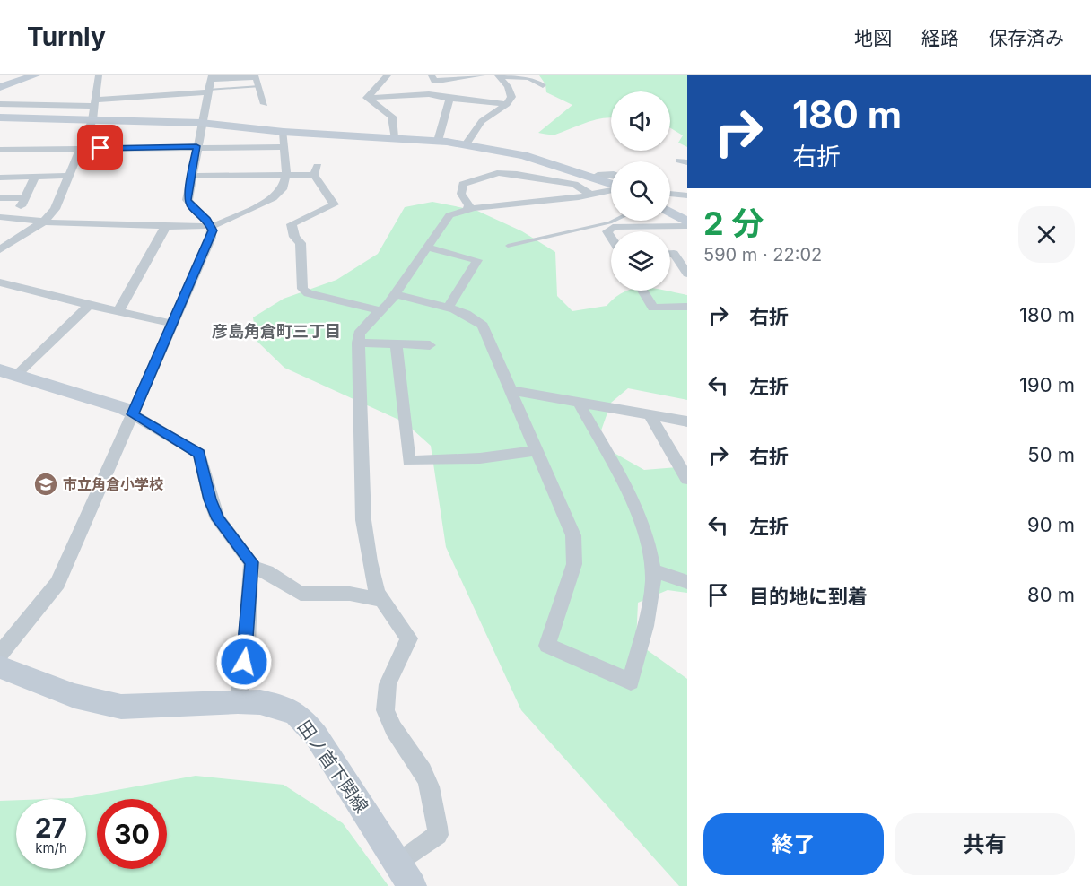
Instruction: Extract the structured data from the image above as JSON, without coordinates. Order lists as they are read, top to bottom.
{
  "streets": {
    "street": ["田ノ首下関線"]
  },
  "districts": ["彦島角倉町三丁目"],
  "places": {
    "school or university": ["市立角倉小学校"]
  },
  "page": {
    "header": "Turnly",
    "nav": ["地図", "経路", "保存済み"],
    "turn": ["180 m", "右折"],
    "heading": ["2 分", "590 m · 22:02"],
    "list": [
      {
        "name": "右折",
        "value": "180 m"
      },
      {
        "name": "左折",
        "value": "190 m"
      },
      {
        "name": "右折",
        "value": "50 m"
      },
      {
        "name": "左折",
        "value": "90 m"
      },
      {
        "name": "目的地に到着",
        "value": "80 m"
      }
    ],
    "speed": "27 km/h",
    "limit": "30",
    "buttons": ["終了", "共有"]
  }
}
